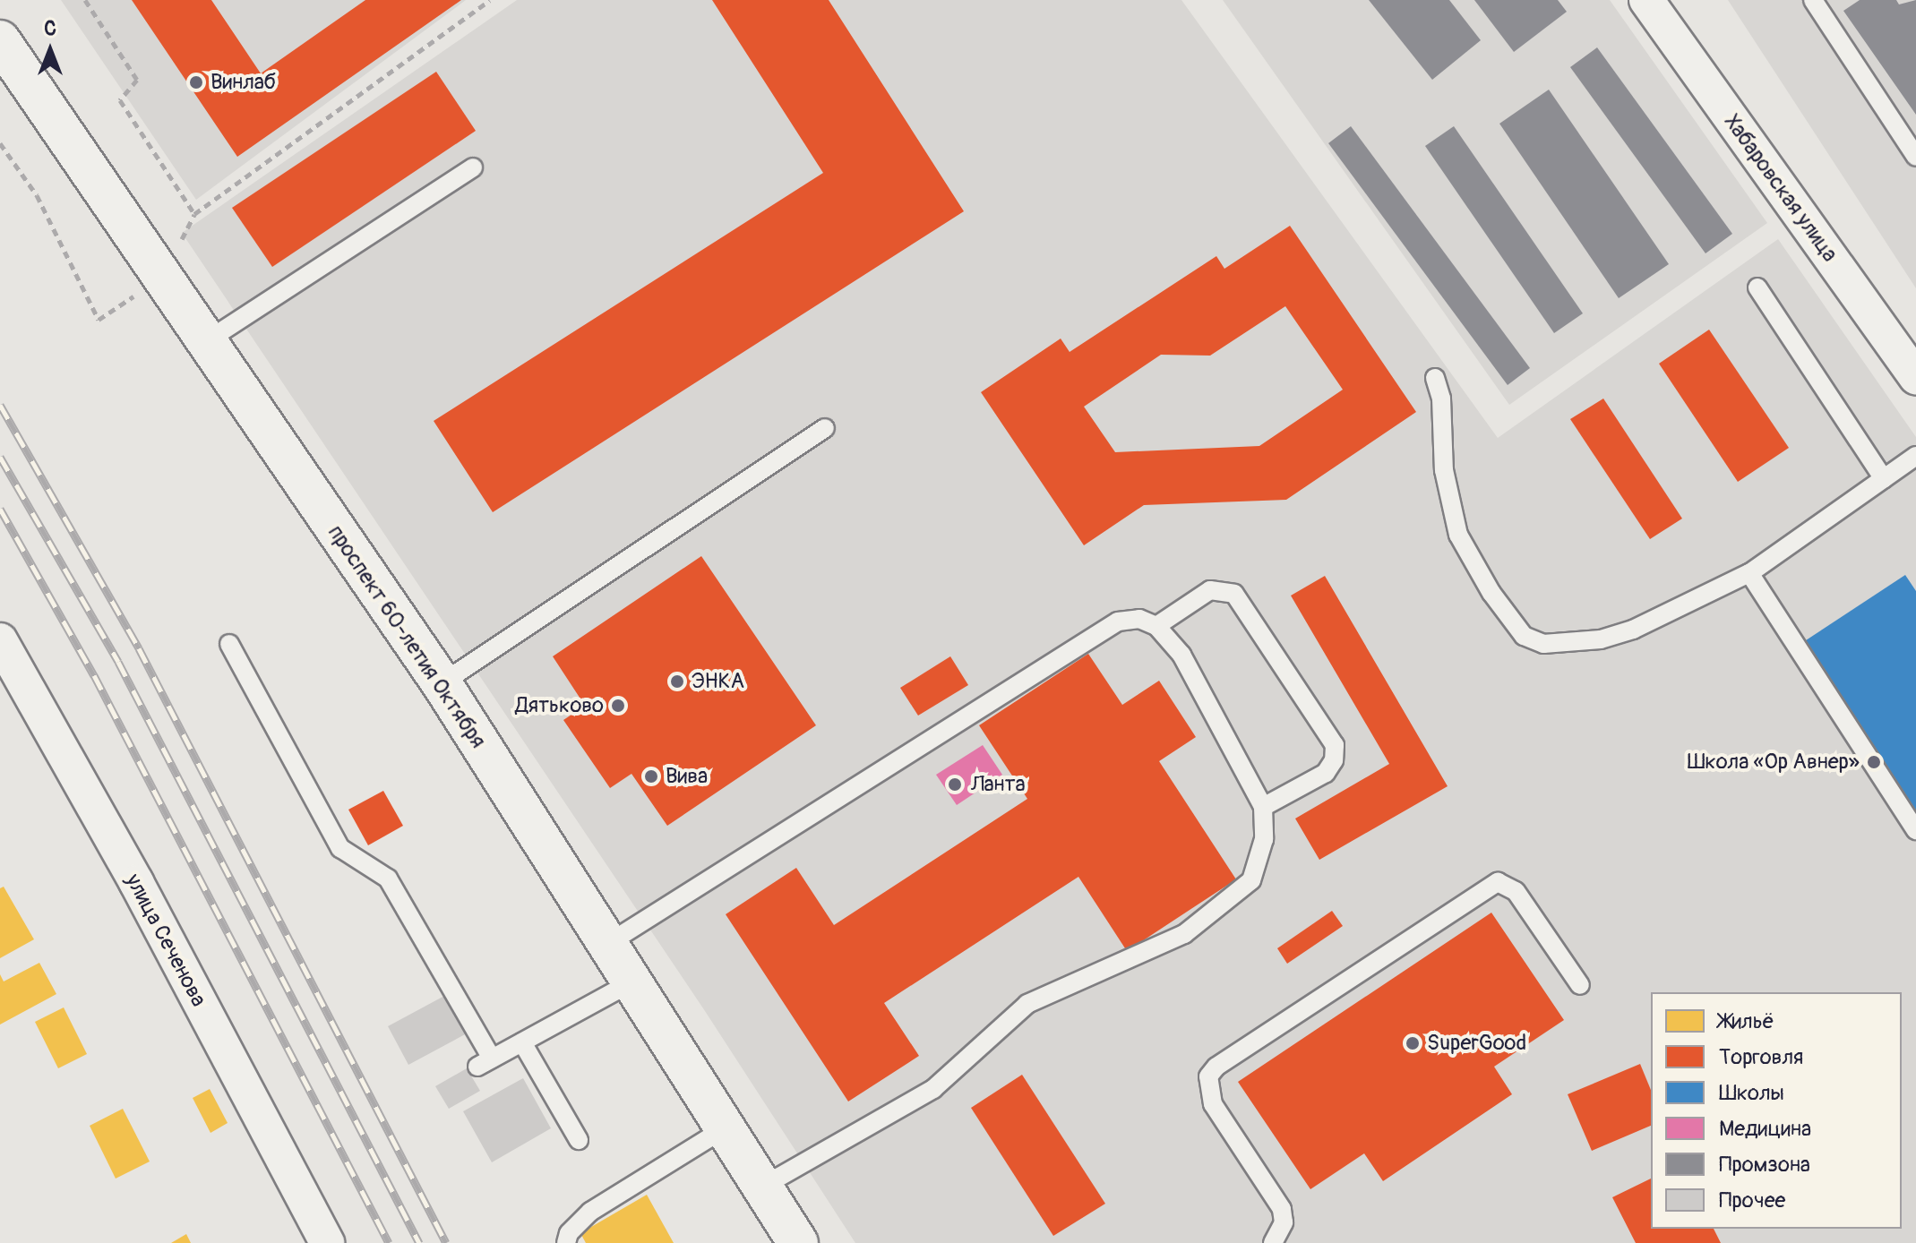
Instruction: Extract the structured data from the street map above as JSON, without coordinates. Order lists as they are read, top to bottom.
{
  "streets": {
    "highway": ["проспект 60-летия Октября"],
    "street": ["Хабаровская улица", "улица Сеченова"]
  },
  "places": [
    "Винлаб",
    "ЭНКА",
    "Дятьково",
    "Школа «Ор Авнер»",
    "Вива",
    "Ланта",
    "SuperGood"
  ],
  "legend": [
    "Жильё",
    "Торговля",
    "Школы",
    "Медицина",
    "Промзона",
    "Прочее"
  ],
  "north": "top"
}
